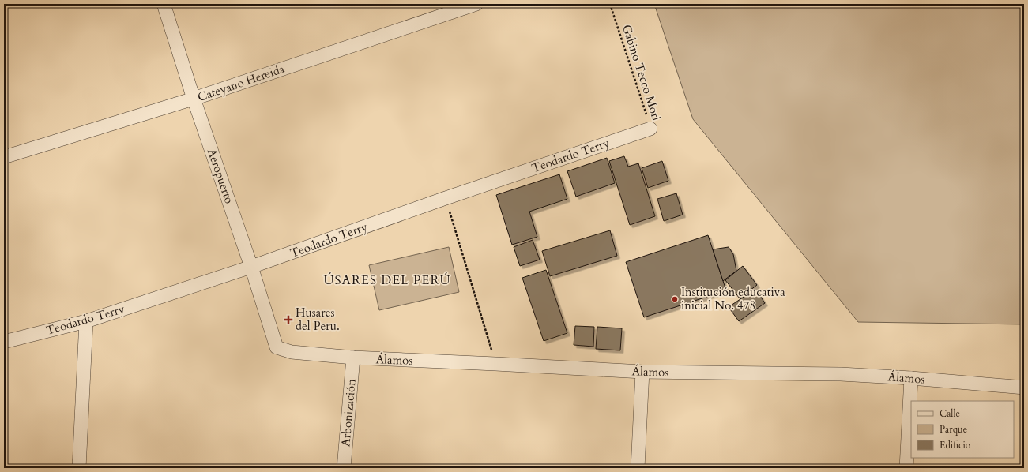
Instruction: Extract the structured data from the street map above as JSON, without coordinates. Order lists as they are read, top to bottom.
{
  "streets": {
    "street": [
      "Cateyano Hereida",
      "Teodardo Terry",
      "Aeropuerto",
      "Álamos",
      "Arbonización"
    ],
    "path": ["Gabino Tecco Mori"]
  },
  "crossings": [
    ["Gabino Tecco Mori", "Teodardo Terry"],
    ["Cateyano Hereida", "Aeropuerto"],
    ["Teodardo Terry", "Aeropuerto"],
    ["Aeropuerto", "Álamos"],
    ["Álamos", "Arbonización"]
  ],
  "districts": ["ÚSARES DEL PERÚ"],
  "places": {
    "other": ["Institución educativa inicial No. 478"],
    "health": ["Husares del Peru."]
  },
  "legend": ["Calle", "Parque", "Edificio"]
}
